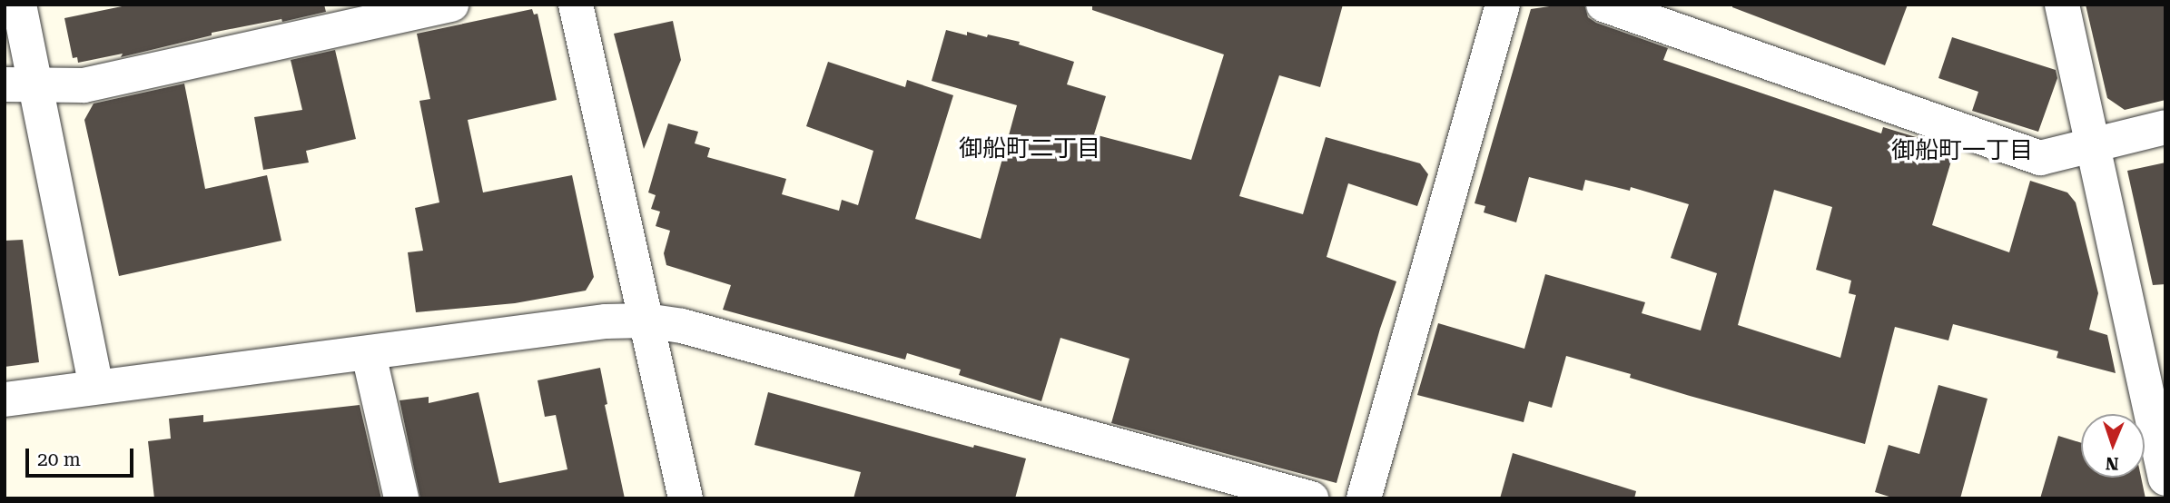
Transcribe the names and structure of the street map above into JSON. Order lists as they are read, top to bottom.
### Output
{
  "districts": ["御船町二丁目", "御船町一丁目"],
  "scale_bar": "20 m",
  "north": "bottom"
}
